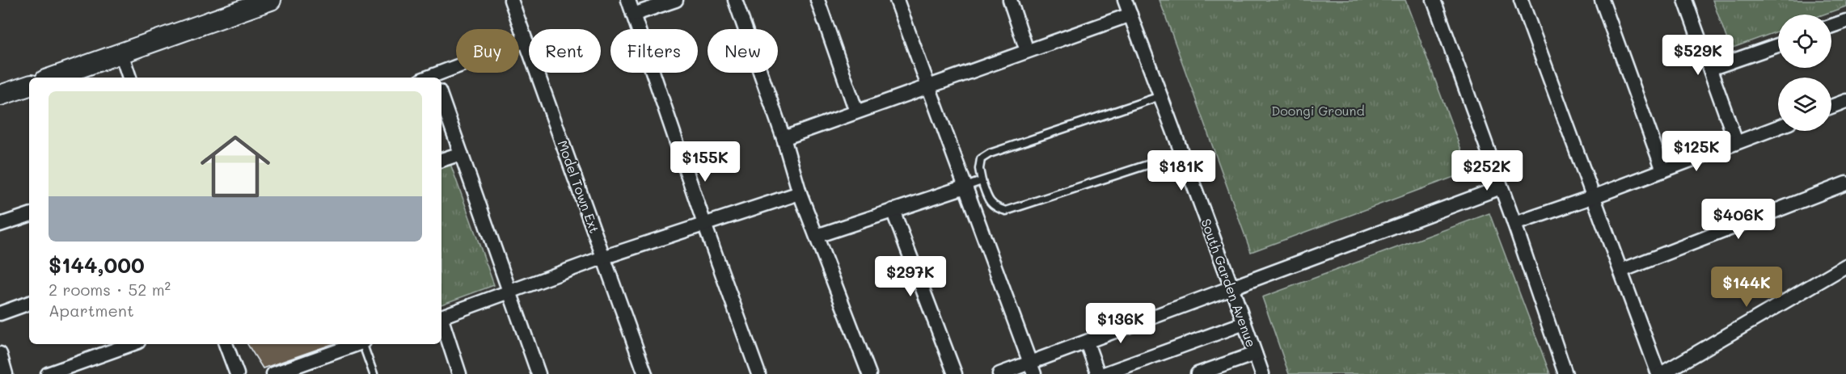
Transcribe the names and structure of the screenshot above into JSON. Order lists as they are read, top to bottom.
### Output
{
  "streets": {
    "street": ["Model Town Ext", "South Garden Avenue"]
  },
  "parks": ["Doongi Ground"],
  "page": {
    "chip": [
      "Buy",
      "Rent",
      "Filters",
      "New"
    ],
    "price": [
      "$529K",
      "$125K",
      "$155K",
      "$181K",
      "$252K",
      "$406K",
      "$297K",
      "$144K",
      "$136K"
    ],
    "list": [
      {
        "name": "$144,000",
        "note": "2 rooms · 52 m² · Apartment"
      }
    ]
  }
}
